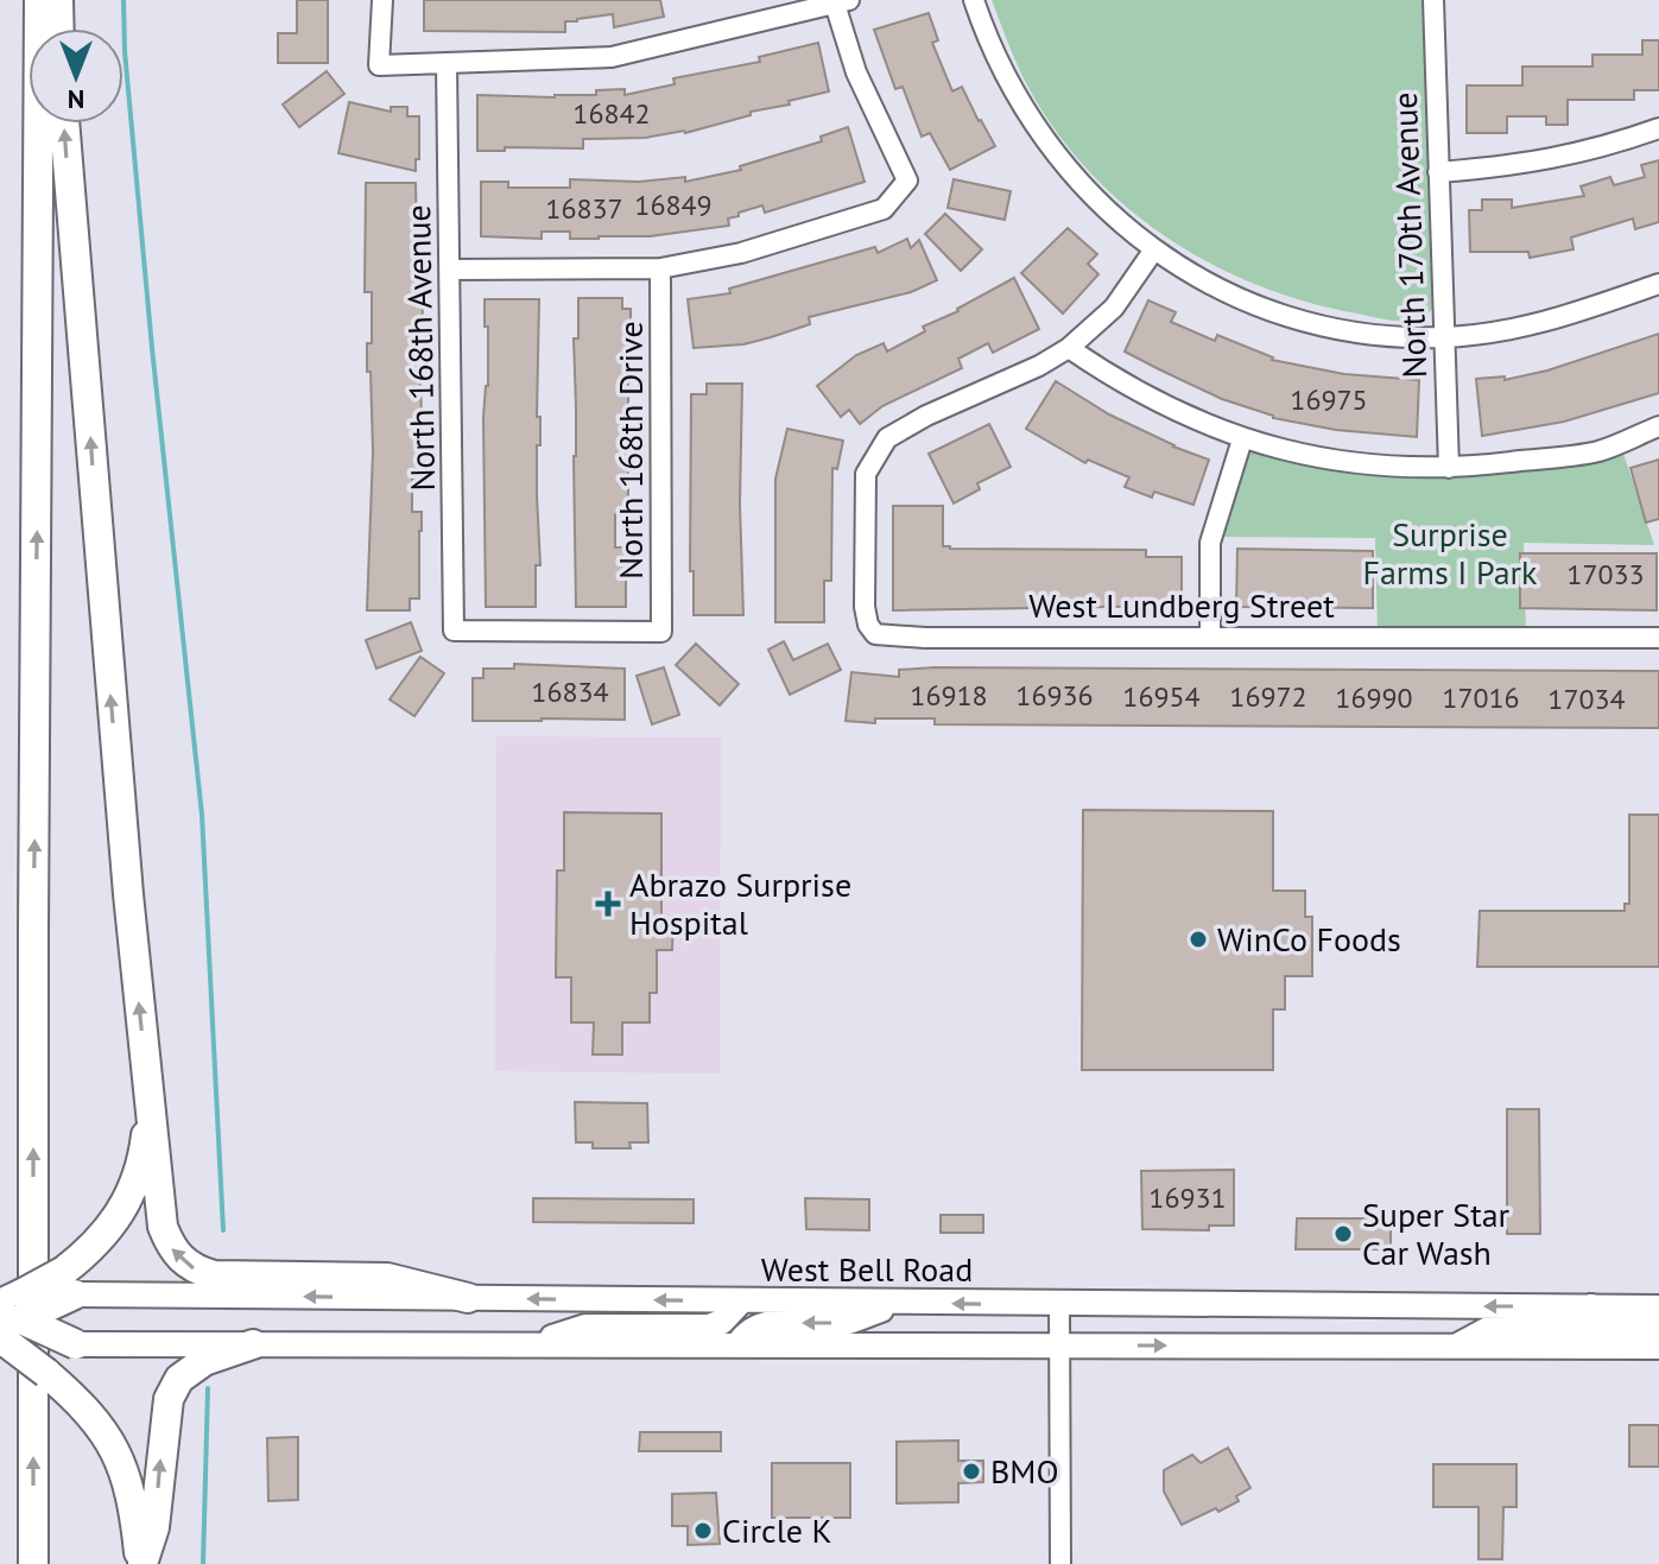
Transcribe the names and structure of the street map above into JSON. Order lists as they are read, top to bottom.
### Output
{
  "streets": {
    "main road": ["West Bell Road"],
    "street": [
      "North 170th Avenue",
      "North 168th Avenue",
      "North 168th Drive",
      "West Lundberg Street"
    ]
  },
  "crossings": [
    ["North 168th Avenue", "North 168th Drive"]
  ],
  "parks": ["Surprise Farms I Park"],
  "places": {
    "health": ["Abrazo Surprise Hospital"],
    "other": [
      "WinCo Foods",
      "Super Star Car Wash",
      "BMO",
      "Circle K"
    ]
  },
  "house_numbers": [
    "16842",
    "16849",
    "16837",
    "16975",
    "17033",
    "16834",
    "16918",
    "16936",
    "16954",
    "16972",
    "16990",
    "17016",
    "17034",
    "16931"
  ],
  "north": "bottom"
}
